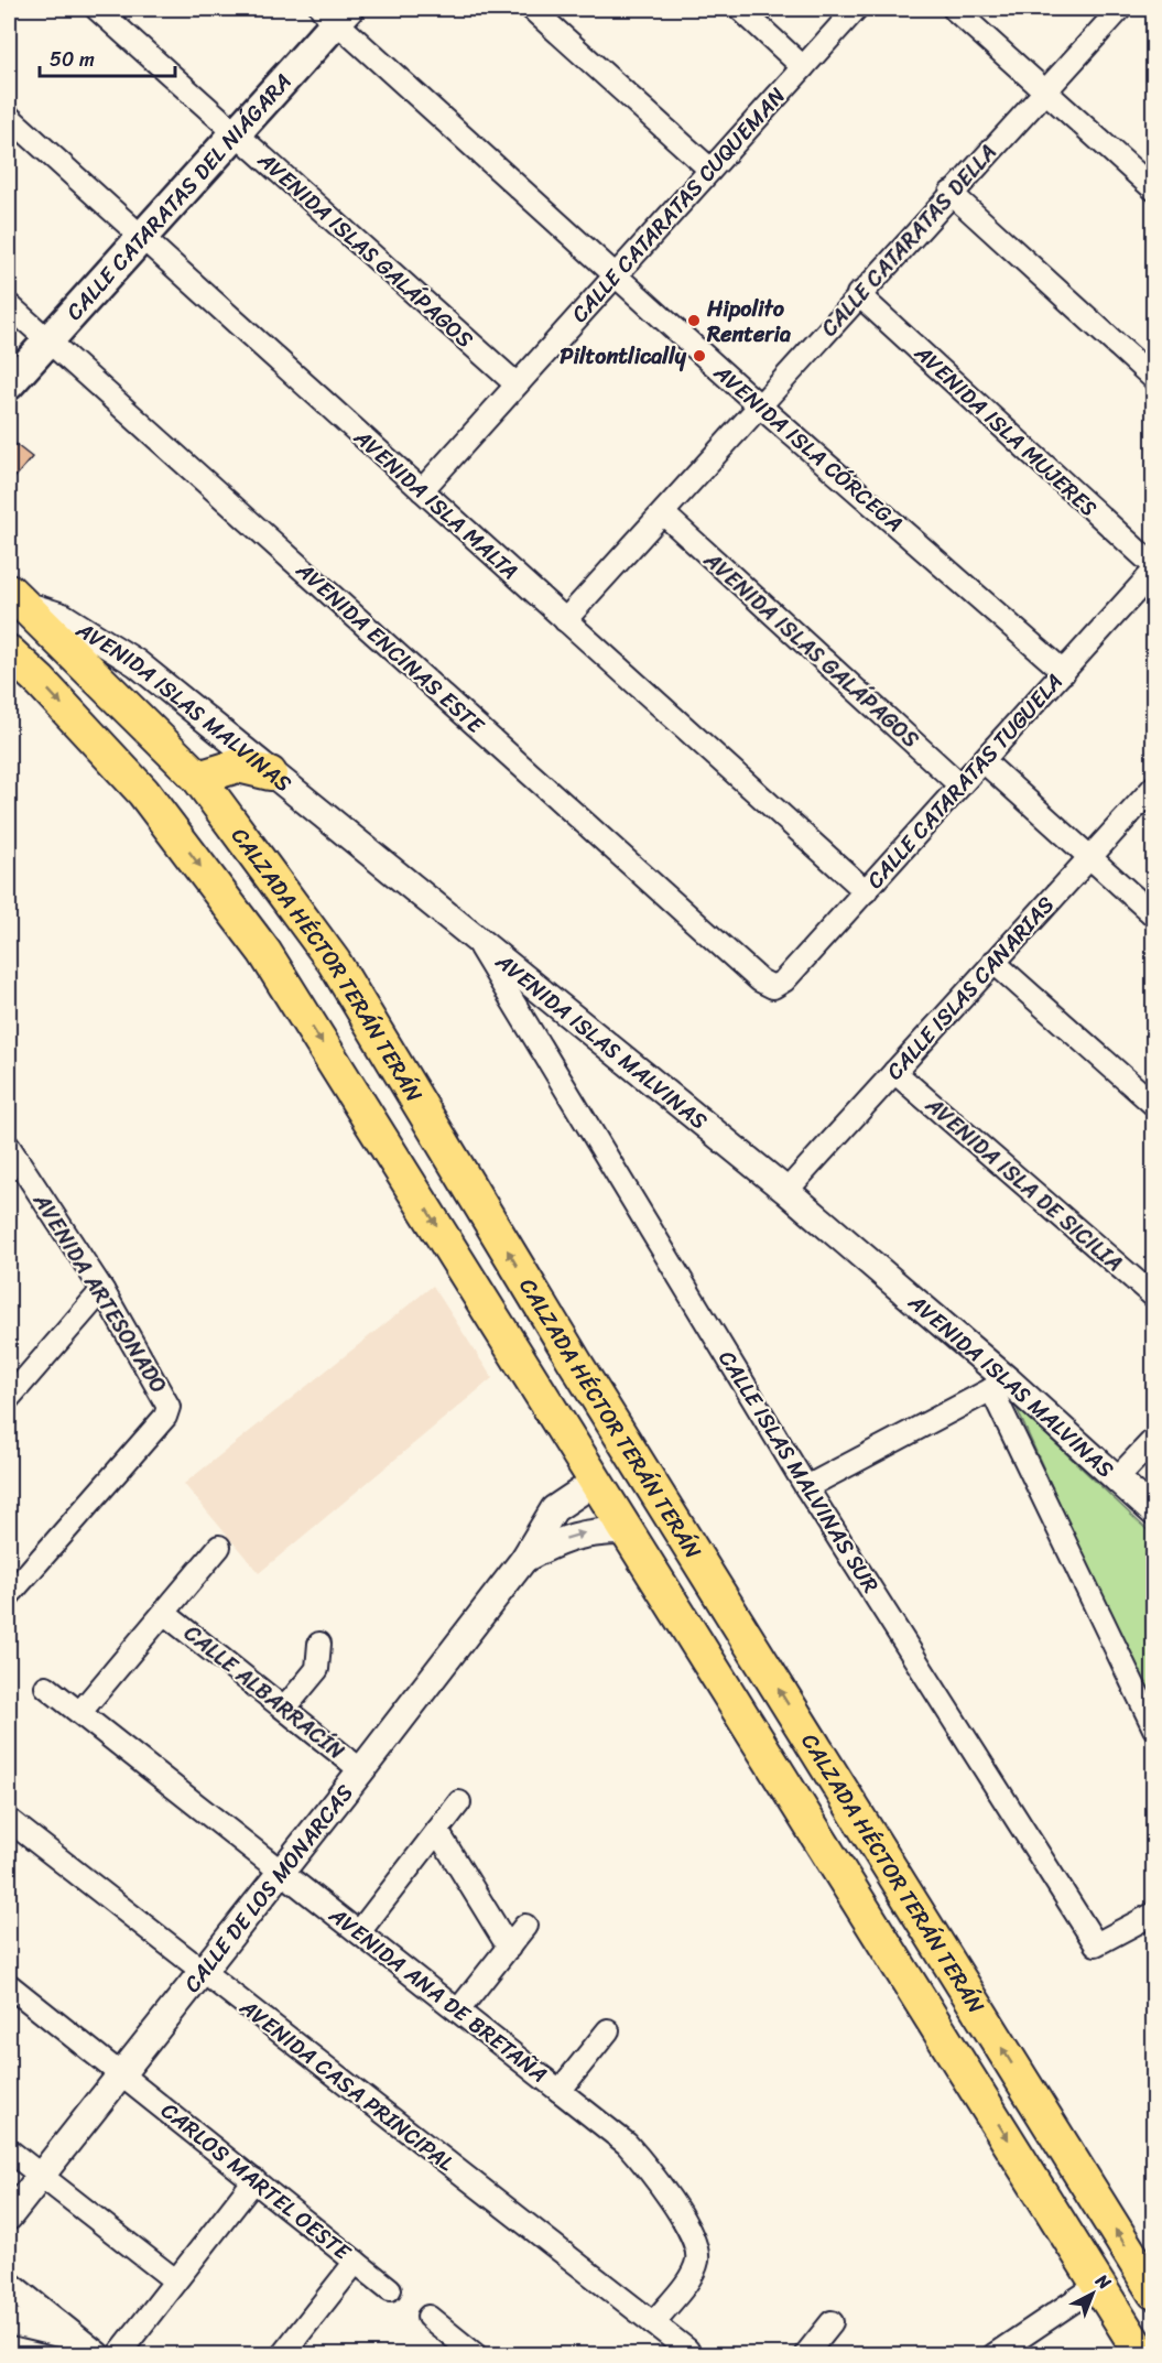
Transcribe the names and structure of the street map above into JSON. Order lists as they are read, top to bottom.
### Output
{
  "streets": {
    "main road": ["CALLE CATARATAS DEL NIÁGARA", "CALZADA HÉCTOR TERÁN TERÁN"],
    "street": [
      "CALLE CATARATAS CUQUEMAN",
      "CALLE CATARATAS DELLA",
      "AVENIDA ISLAS GALÁPAGOS",
      "AVENIDA ISLA MUJERES",
      "AVENIDA ISLA CÓRCEGA",
      "AVENIDA ISLA MALTA",
      "AVENIDA ENCINAS ESTE",
      "AVENIDA ISLAS MALVINAS",
      "CALLE CATARATAS TUGUELA",
      "CALLE ISLAS CANARIAS",
      "AVENIDA ISLA DE SICILIA",
      "AVENIDA ARTESONADO",
      "CALLE ISLAS MALVINAS SUR",
      "CALLE ALBARRACÍN",
      "CALLE DE LOS MONARCAS",
      "AVENIDA ANA DE BRETAÑA",
      "AVENIDA CASA PRINCIPAL",
      "CARLOS MARTEL OESTE"
    ]
  },
  "crossings": [
    ["CALLE CATARATAS DEL NIÁGARA", "AVENIDA ISLAS GALÁPAGOS"],
    ["CALLE CATARATAS DEL NIÁGARA", "AVENIDA ISLA CÓRCEGA"],
    ["CALLE CATARATAS DEL NIÁGARA", "AVENIDA ISLA MALTA"],
    ["CALLE CATARATAS DEL NIÁGARA", "AVENIDA ENCINAS ESTE"],
    ["CALLE CATARATAS CUQUEMAN", "AVENIDA ISLAS GALÁPAGOS"],
    ["CALLE CATARATAS CUQUEMAN", "AVENIDA ISLA CÓRCEGA"],
    ["CALLE CATARATAS CUQUEMAN", "AVENIDA ISLA MALTA"],
    ["CALLE CATARATAS DELLA", "AVENIDA ISLAS GALÁPAGOS"],
    ["CALLE CATARATAS DELLA", "AVENIDA ISLA MUJERES"],
    ["CALLE CATARATAS DELLA", "AVENIDA ISLA CÓRCEGA"],
    ["CALLE CATARATAS DELLA", "AVENIDA ISLA MALTA"],
    ["AVENIDA ISLAS GALÁPAGOS", "CALLE CATARATAS TUGUELA"],
    ["AVENIDA ISLA MUJERES", "CALLE CATARATAS TUGUELA"],
    ["AVENIDA ISLA CÓRCEGA", "CALLE CATARATAS TUGUELA"],
    ["AVENIDA ISLA MALTA", "CALLE CATARATAS TUGUELA"],
    ["AVENIDA ENCINAS ESTE", "CALLE CATARATAS TUGUELA"],
    ["AVENIDA ISLAS MALVINAS", "CALZADA HÉCTOR TERÁN TERÁN"],
    ["AVENIDA ISLAS MALVINAS", "CALLE ISLAS CANARIAS"],
    ["AVENIDA ISLAS MALVINAS", "CALLE ISLAS MALVINAS SUR"],
    ["CALZADA HÉCTOR TERÁN TERÁN", "CALLE DE LOS MONARCAS"],
    ["CALLE ISLAS CANARIAS", "AVENIDA ISLA DE SICILIA"],
    ["CALLE ALBARRACÍN", "CALLE DE LOS MONARCAS"],
    ["CALLE DE LOS MONARCAS", "AVENIDA ANA DE BRETAÑA"],
    ["CALLE DE LOS MONARCAS", "AVENIDA CASA PRINCIPAL"],
    ["CALLE DE LOS MONARCAS", "CARLOS MARTEL OESTE"],
    ["AVENIDA ANA DE BRETAÑA", "AVENIDA CASA PRINCIPAL"]
  ],
  "places": ["Hipolito Renteria", "Piltontlically"],
  "scale_bar": "50 m",
  "north": "top right"
}
